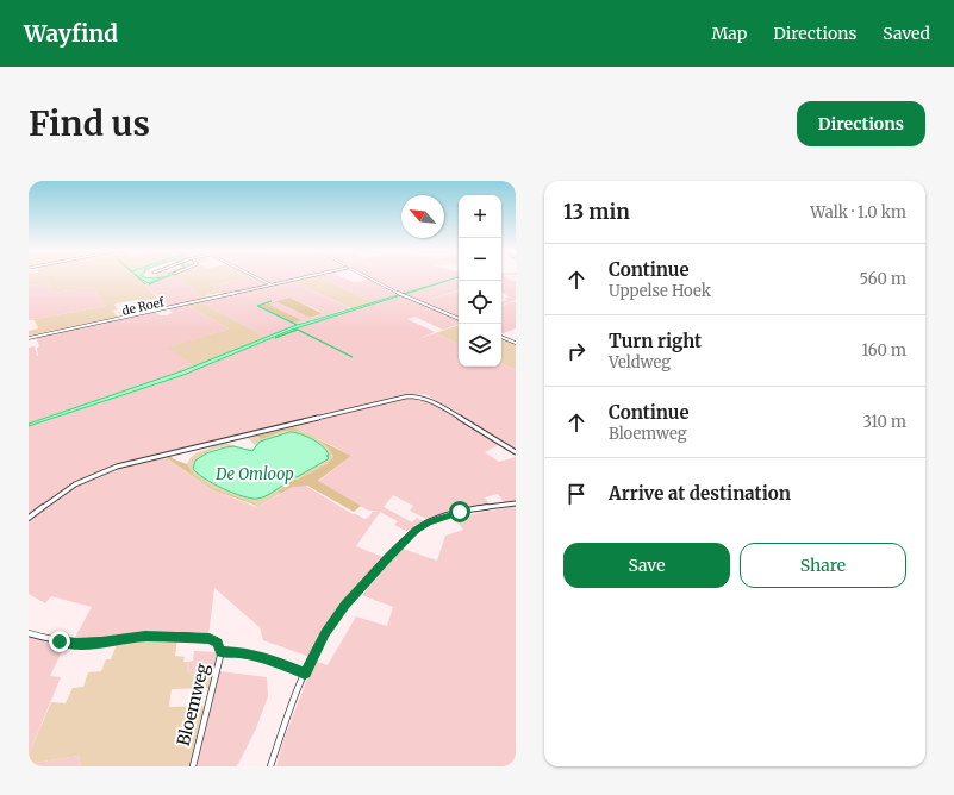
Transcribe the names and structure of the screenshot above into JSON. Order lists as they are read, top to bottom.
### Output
{
  "streets": {
    "street": ["de Roef", "Bloemweg"]
  },
  "water": ["De Omloop"],
  "north": "top left",
  "page": {
    "header": "Wayfind",
    "nav": ["Map", "Directions", "Saved"],
    "buttons": [
      "Directions",
      ["Save", "Share"]
    ],
    "title": "Find us",
    "heading": ["13 min", "Walk · 1.0 km"],
    "map_buttons": ["+", "−"],
    "list": [
      ["Continue", "Uppelse Hoek", "560 m"],
      ["Turn right", "Veldweg", "160 m"],
      ["Continue", "Bloemweg", "310 m"],
      "Arrive at destination"
    ]
  }
}
